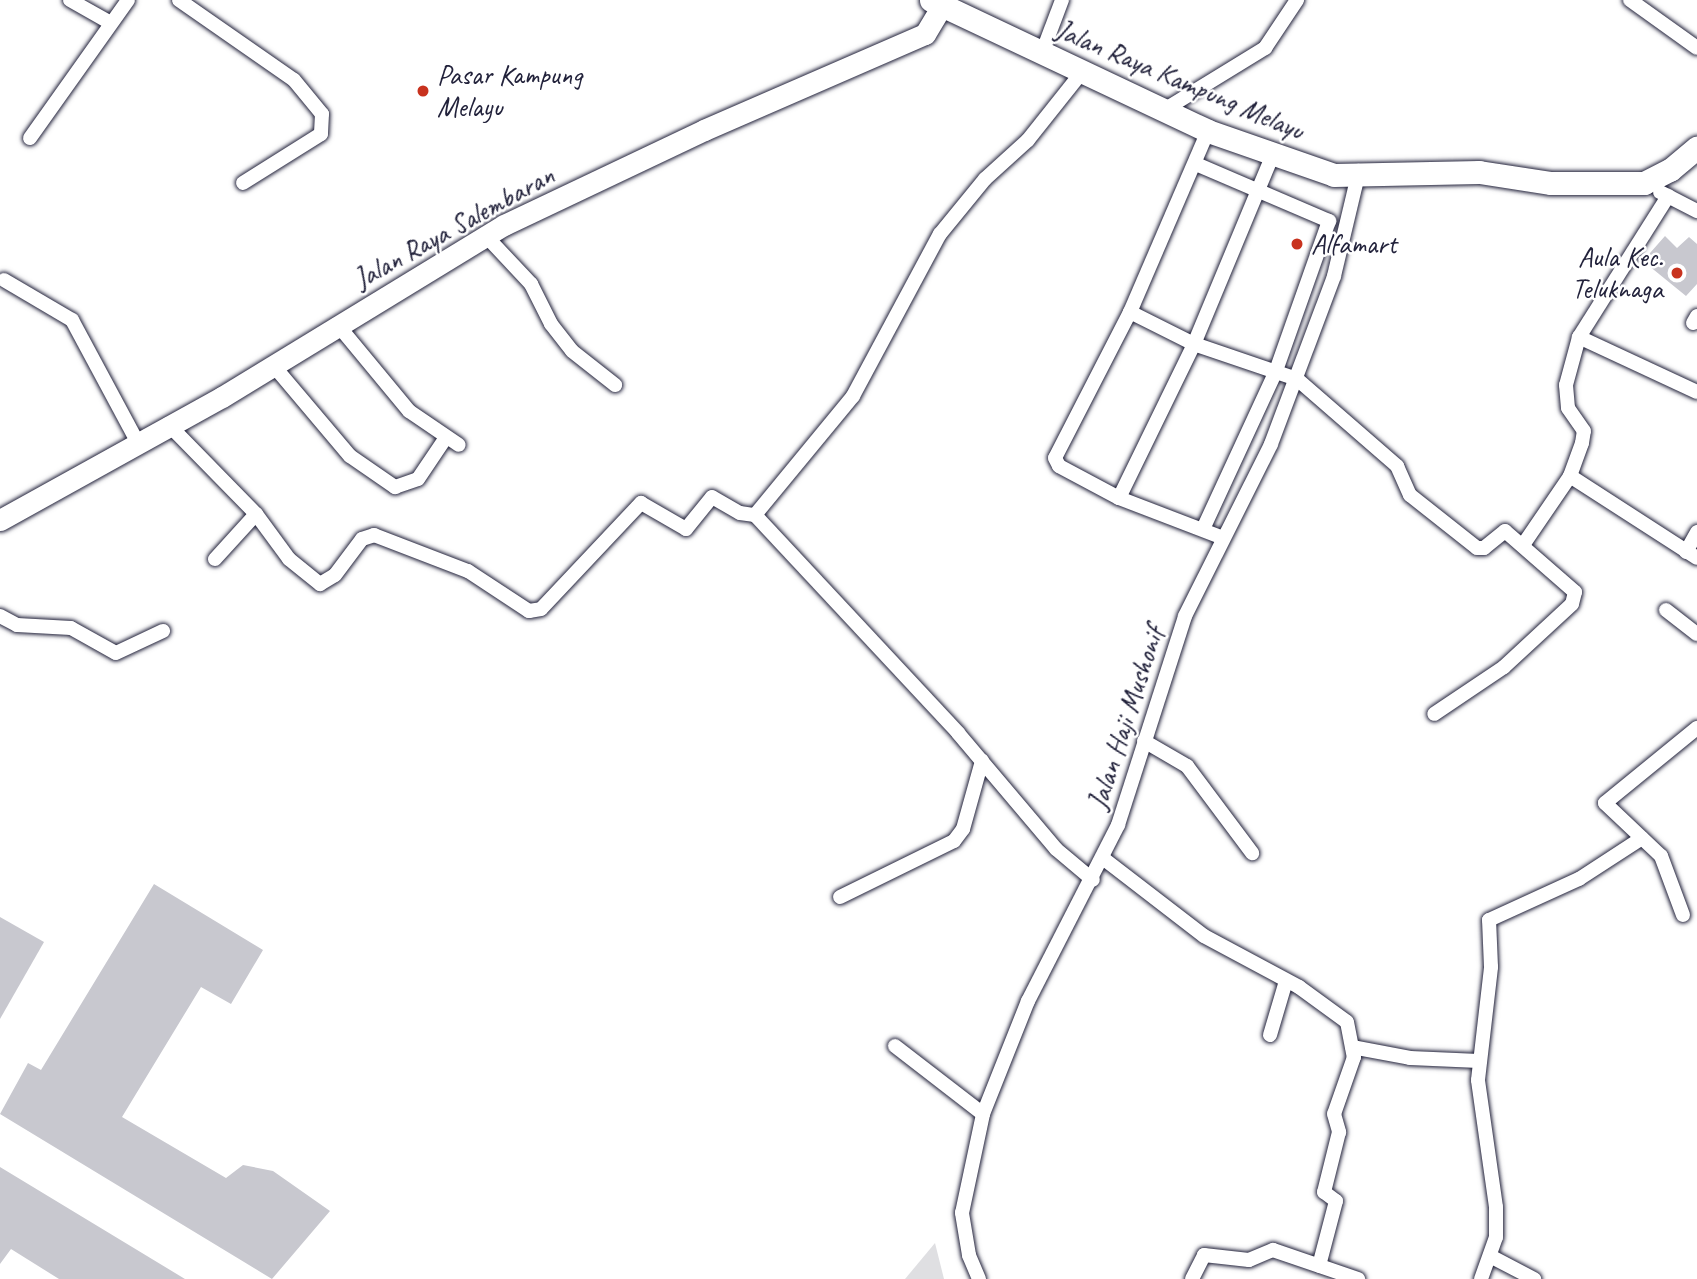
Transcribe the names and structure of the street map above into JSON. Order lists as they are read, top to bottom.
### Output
{
  "streets": {
    "main road": ["Jalan Raya Kampung Melayu", "Jalan Raya Salembaran"],
    "street": ["Jalan Haji Mushonif"]
  },
  "crossings": [
    ["Jalan Raya Kampung Melayu", "Jalan Raya Salembaran"],
    ["Jalan Raya Kampung Melayu", "Jalan Haji Mushonif"]
  ],
  "places": ["Pasar Kampung Melayu", "Alfamart", "Aula Kec. Teluknaga"]
}
